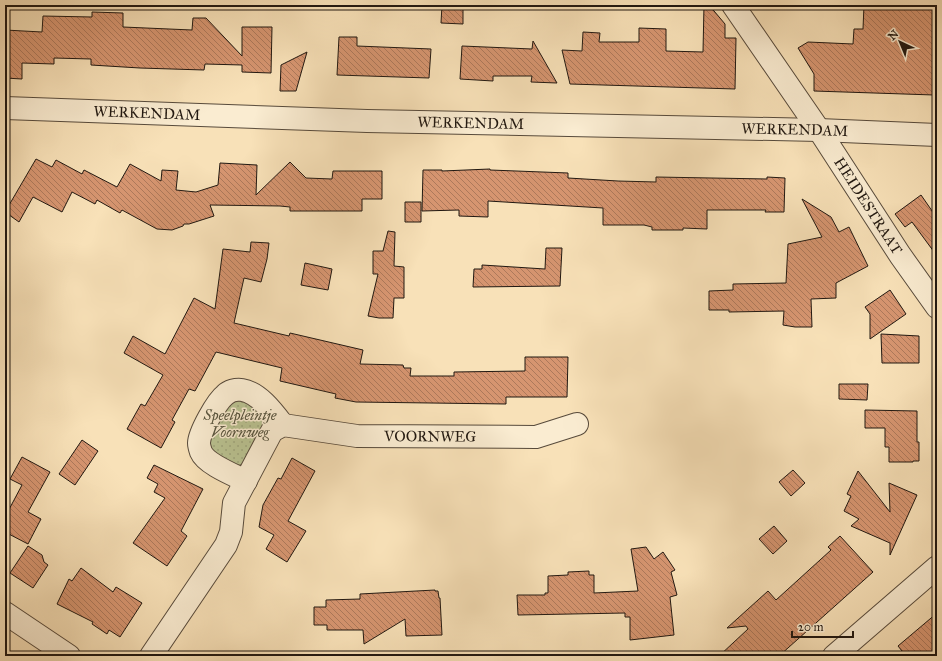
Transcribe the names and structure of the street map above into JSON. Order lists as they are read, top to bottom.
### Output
{
  "streets": {
    "street": ["WERKENDAM", "HEIDESTRAAT", "VOORNWEG"]
  },
  "crossings": [
    ["WERKENDAM", "HEIDESTRAAT"]
  ],
  "parks": ["Speelpleintje Voornweg"],
  "scale_bar": "20 m",
  "north": "top left"
}
